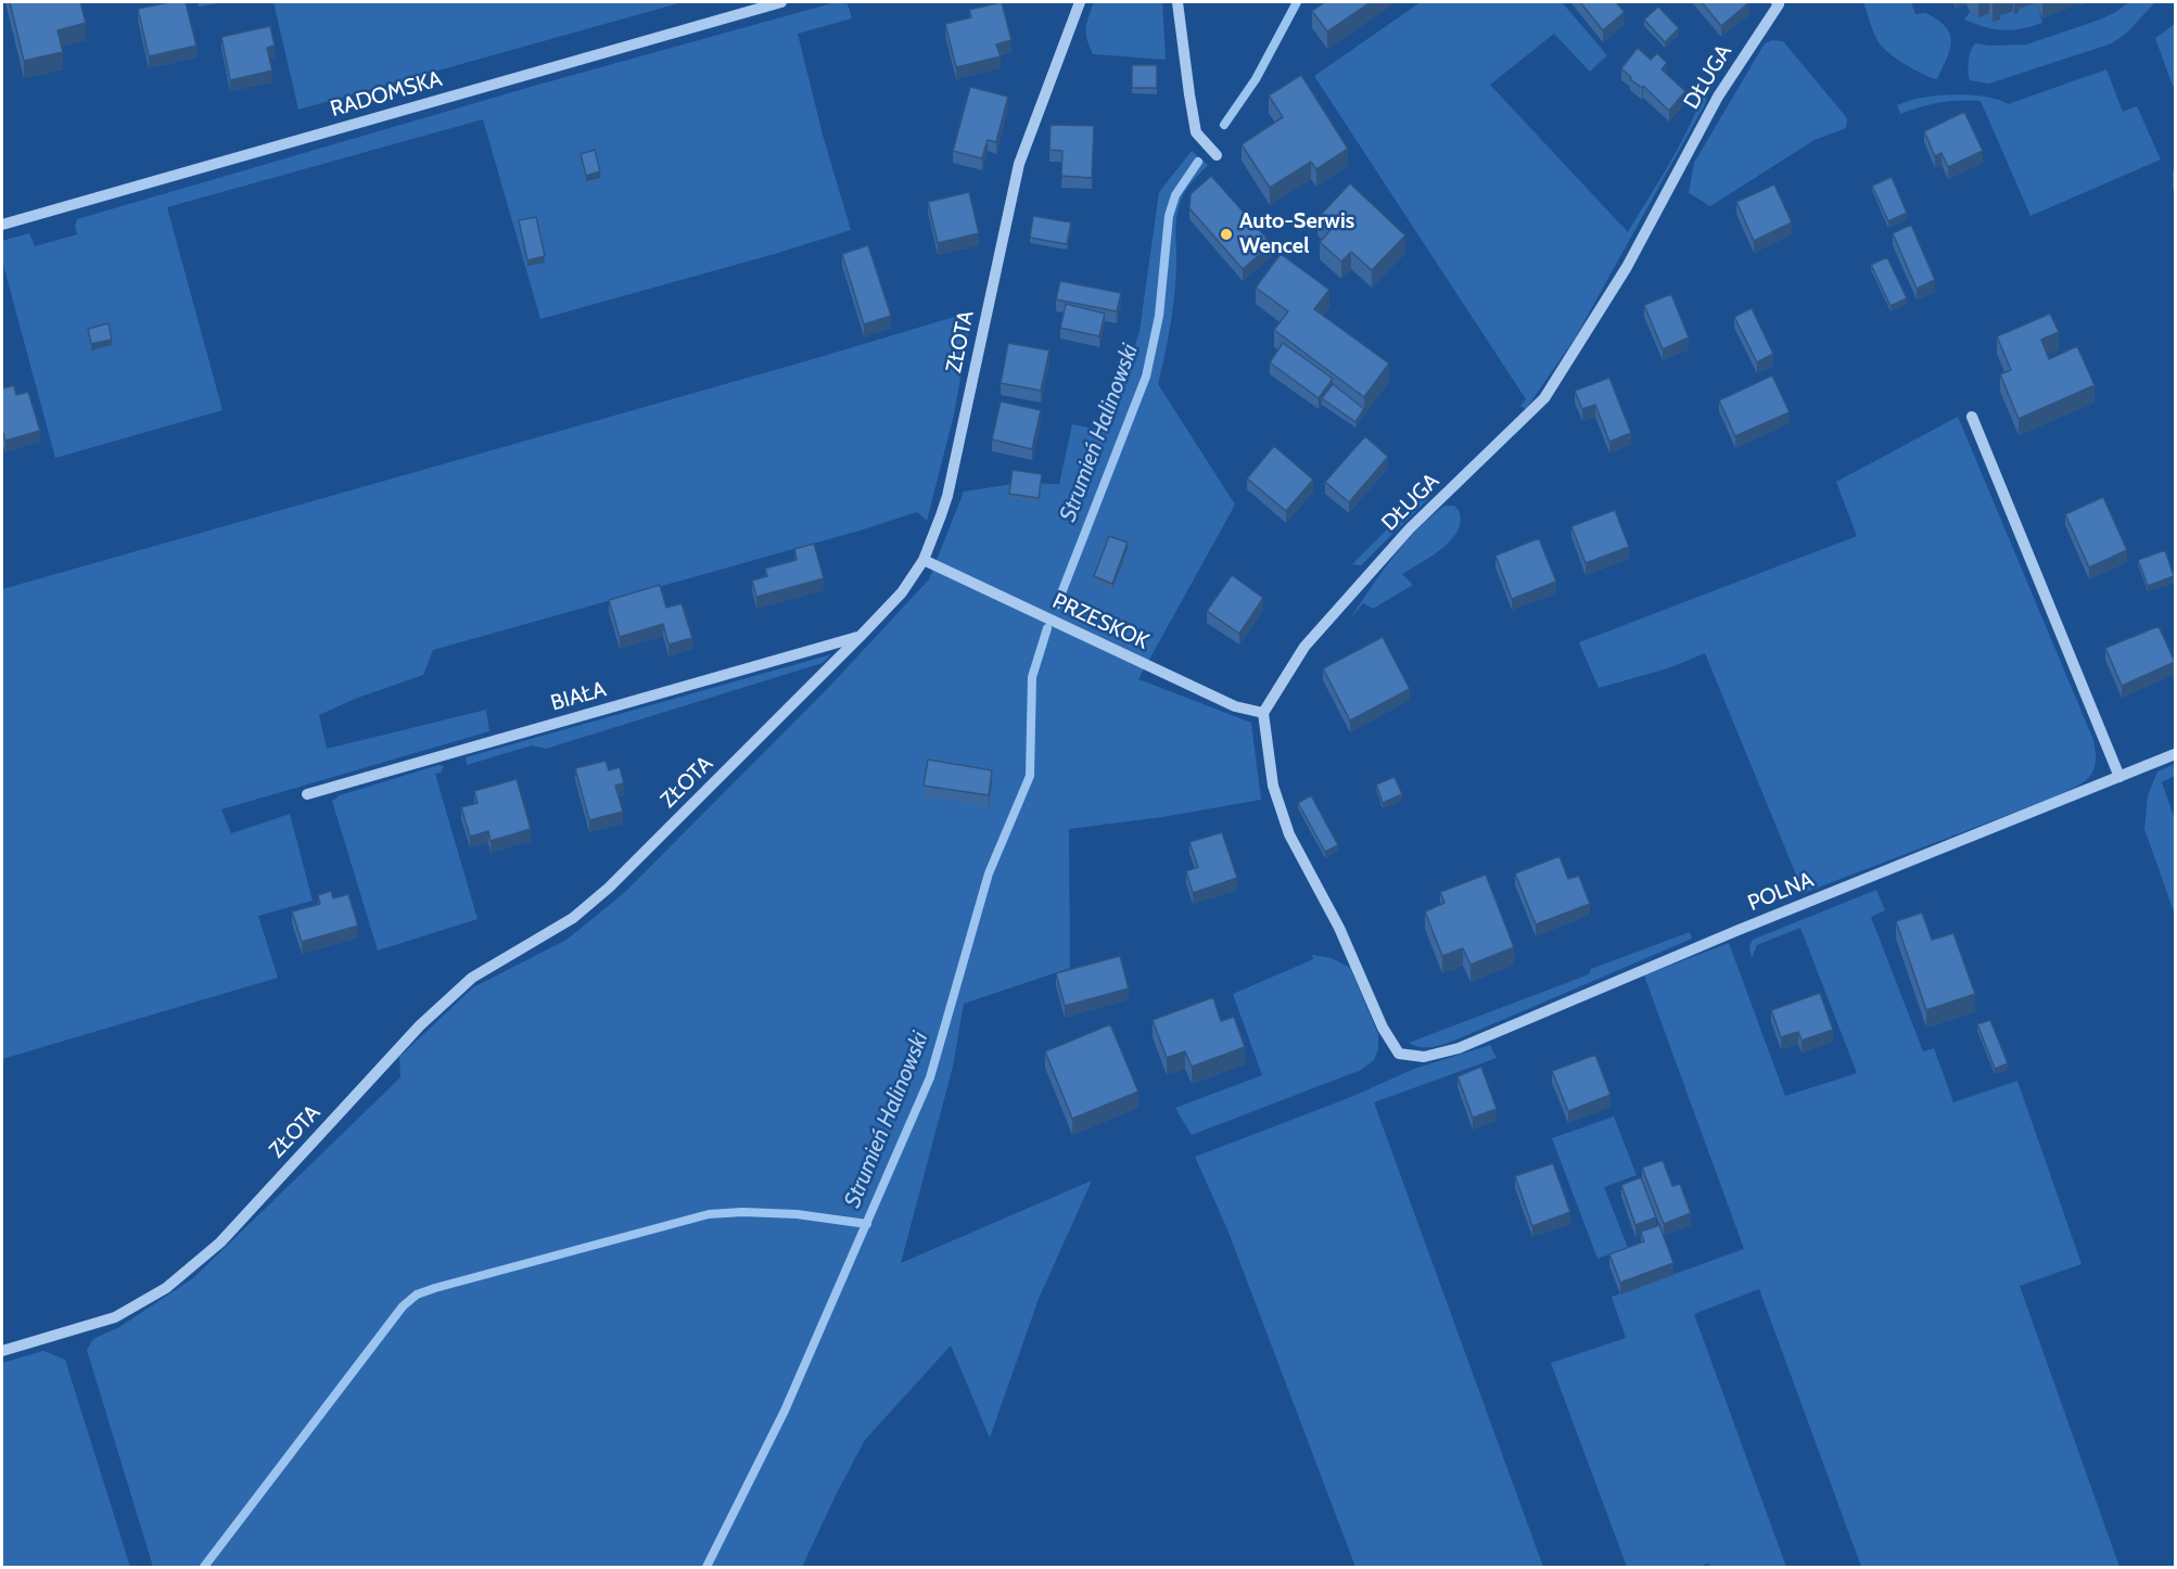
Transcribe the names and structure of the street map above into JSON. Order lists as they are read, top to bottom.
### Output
{
  "streets": {
    "street": [
      "DŁUGA",
      "RADOMSKA",
      "ZŁOTA",
      "PRZESKOK",
      "BIAŁA",
      "POLNA"
    ]
  },
  "crossings": [
    ["DŁUGA", "PRZESKOK"],
    ["DŁUGA", "POLNA"],
    ["ZŁOTA", "PRZESKOK"],
    ["ZŁOTA", "BIAŁA"],
    ["PRZESKOK", "POLNA"]
  ],
  "water": ["Strumień Halinowski"],
  "places": ["Auto-Serwis Wencel"]
}
